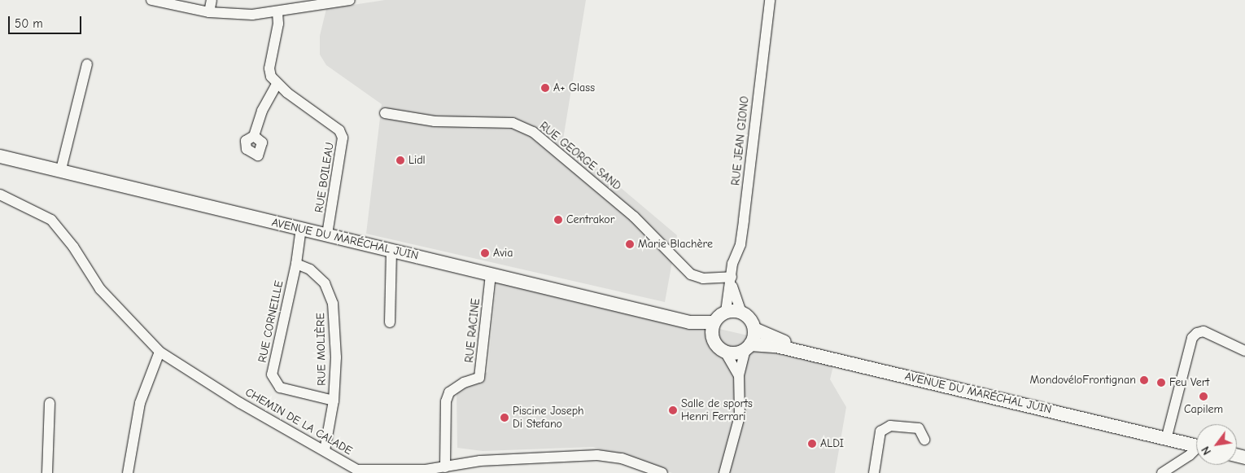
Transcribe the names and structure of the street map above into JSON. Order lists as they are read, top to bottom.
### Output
{
  "streets": {
    "main road": ["AVENUE DU MARÉCHAL JUIN"],
    "street": [
      "RUE JEAN GIONO",
      "RUE GEORGE SAND",
      "RUE BOILEAU",
      "RUE CORNEILLE",
      "RUE RACINE",
      "RUE MOLIÈRE",
      "CHEMIN DE LA CALADE"
    ]
  },
  "crossings": [
    ["RUE JEAN GIONO", "RUE GEORGE SAND"],
    ["RUE JEAN GIONO", "AVENUE DU MARÉCHAL JUIN"],
    ["RUE BOILEAU", "AVENUE DU MARÉCHAL JUIN"],
    ["AVENUE DU MARÉCHAL JUIN", "RUE CORNEILLE"],
    ["AVENUE DU MARÉCHAL JUIN", "RUE RACINE"],
    ["RUE CORNEILLE", "RUE MOLIÈRE"],
    ["RUE RACINE", "CHEMIN DE LA CALADE"],
    ["RUE MOLIÈRE", "CHEMIN DE LA CALADE"]
  ],
  "places": [
    "A+ Glass",
    "Lidl",
    "Centrakor",
    "Marie Blachère",
    "Avia",
    "MondovéloFrontignan",
    "Feu Vert",
    "Capilem",
    "Salle de sports Henri Ferrari",
    "Piscine Joseph Di Stefano",
    "ALDI"
  ],
  "scale_bar": "50 m",
  "north": "bottom left"
}
